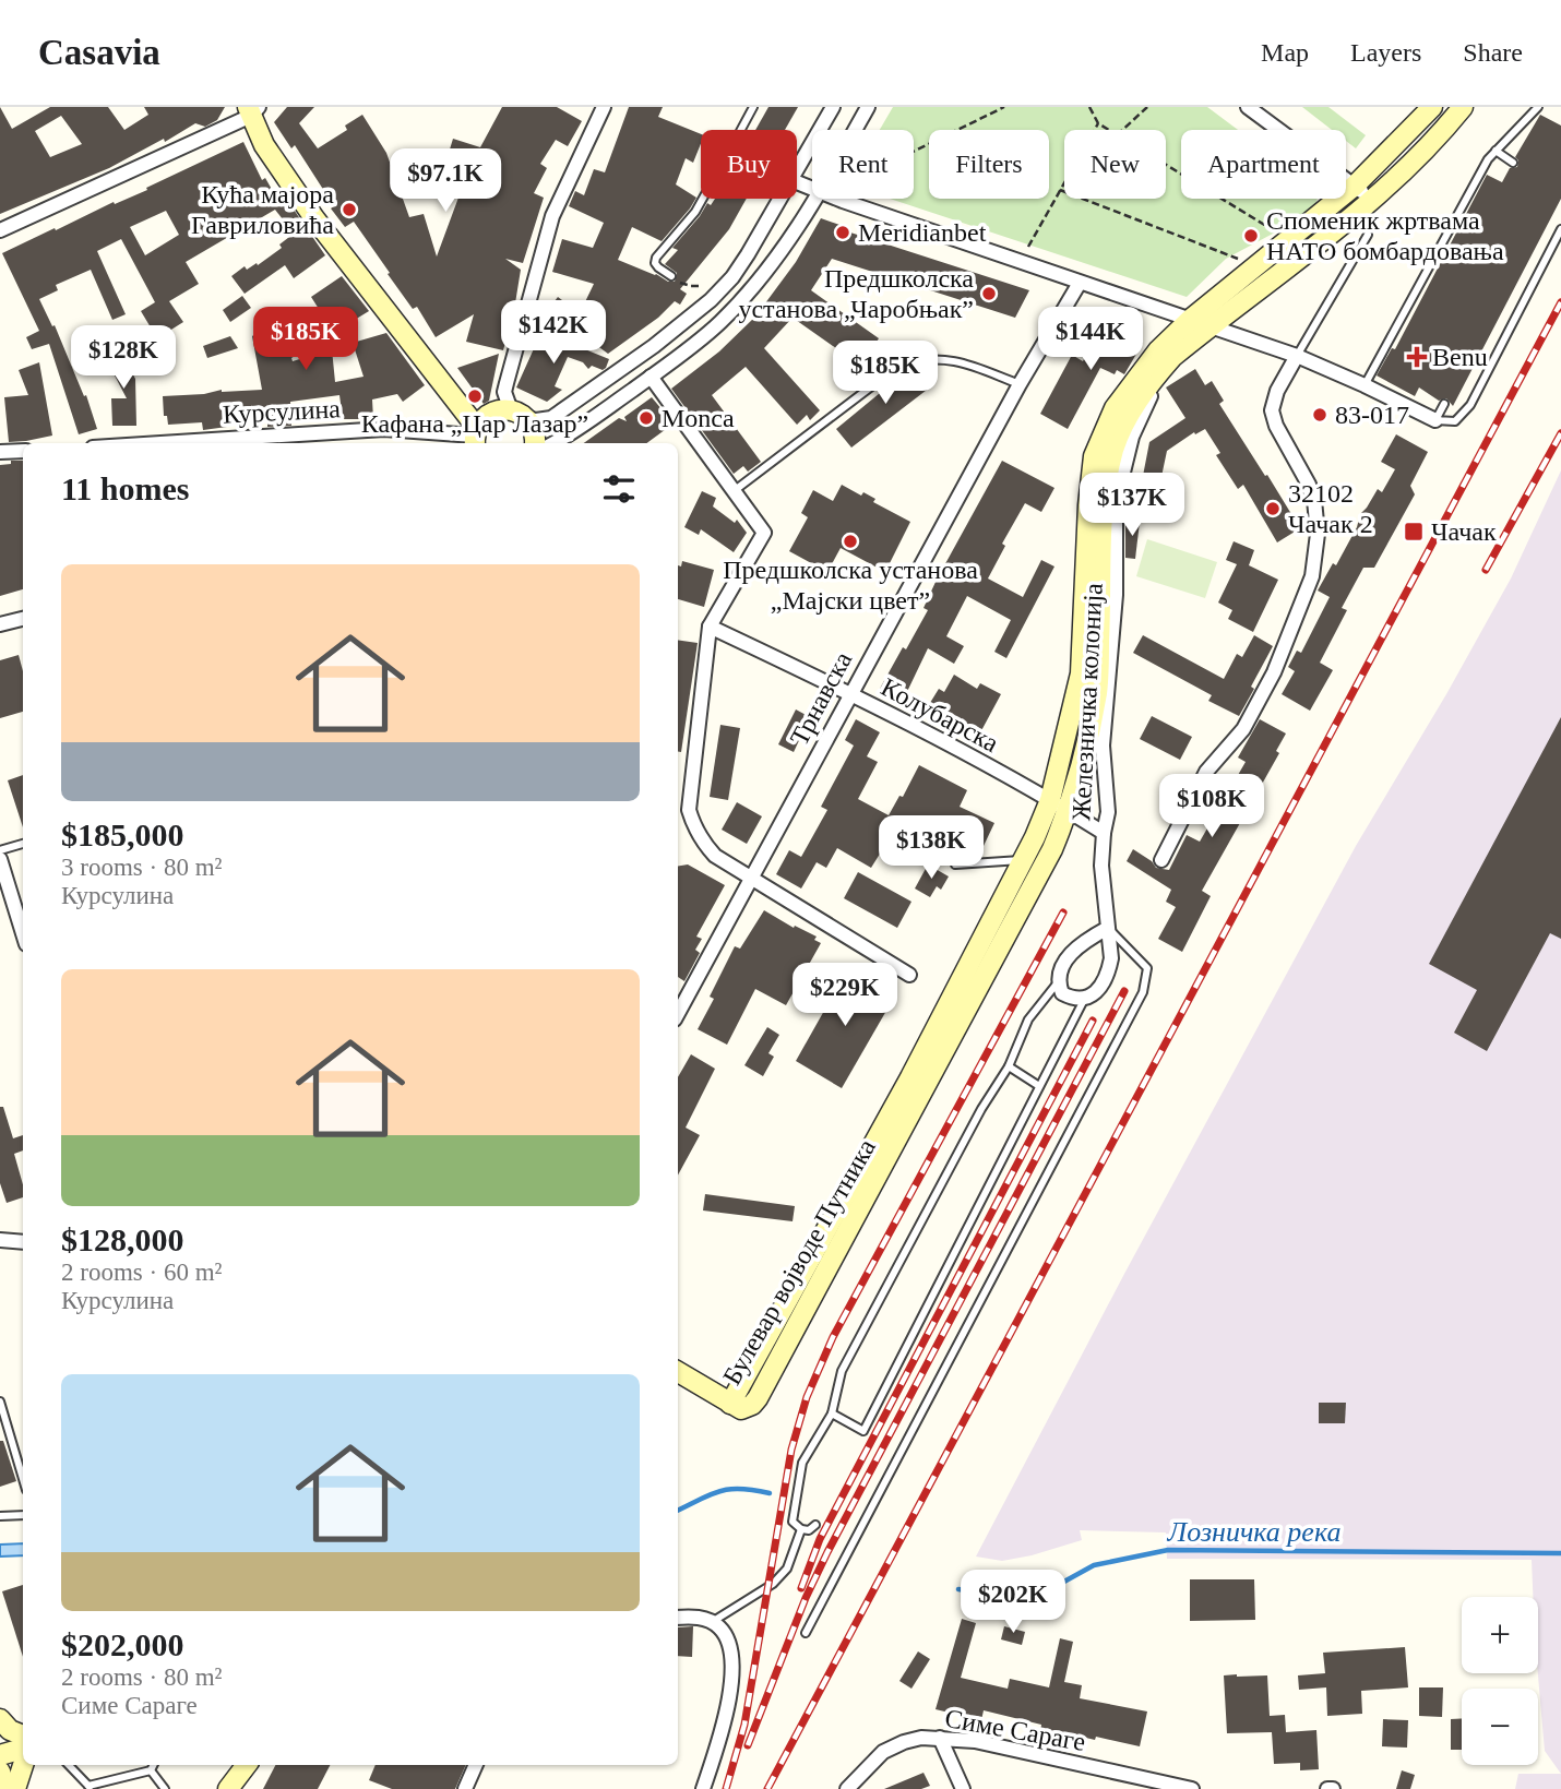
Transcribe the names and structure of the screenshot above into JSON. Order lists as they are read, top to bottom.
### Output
{
  "streets": {
    "main road": ["Булевар војводе Путника"],
    "street": [
      "Курсулина",
      "Трнавска",
      "Железничка колонија",
      "Колубарска",
      "Симе Сараге"
    ]
  },
  "crossings": [
    ["Трнавска", "Колубарска"],
    ["Железничка колонија", "Колубарска"],
    ["Железничка колонија", "Булевар војводе Путника"],
    ["Колубарска", "Булевар војводе Путника"]
  ],
  "water": ["Лозничка река"],
  "places": {
    "other": [
      "Кућа мајора Гавриловића",
      "Meridianbet",
      "Споменик жртвама НАТО бомбардовања",
      "Предшколска установа „Чаробњак”",
      "Кафана „Цар Лазар”",
      "83-017",
      "Monca",
      "32102 Чачак 2",
      "Предшколска установа „Мајски цвет”"
    ],
    "health": ["Benu"],
    "transit": ["Чачак"]
  },
  "page": {
    "header": "Casavia",
    "nav": ["Map", "Layers", "Share"],
    "chip": [
      "Buy",
      "Rent",
      "Filters",
      "New",
      "Apartment"
    ],
    "price": [
      "$97.1K",
      "$142K",
      "$185K",
      "$144K",
      "$128K",
      "$185K",
      "$137K",
      "$108K",
      "$138K",
      "$229K",
      "$202K"
    ],
    "heading": "11 homes",
    "list": [
      {
        "name": "$185,000",
        "note": "3 rooms · 80 m² · Курсулина"
      },
      {
        "name": "$128,000",
        "note": "2 rooms · 60 m² · Курсулина"
      },
      {
        "name": "$202,000",
        "note": "2 rooms · 80 m² · Симе Сараге"
      }
    ],
    "map_buttons": ["+", "−"]
  }
}
